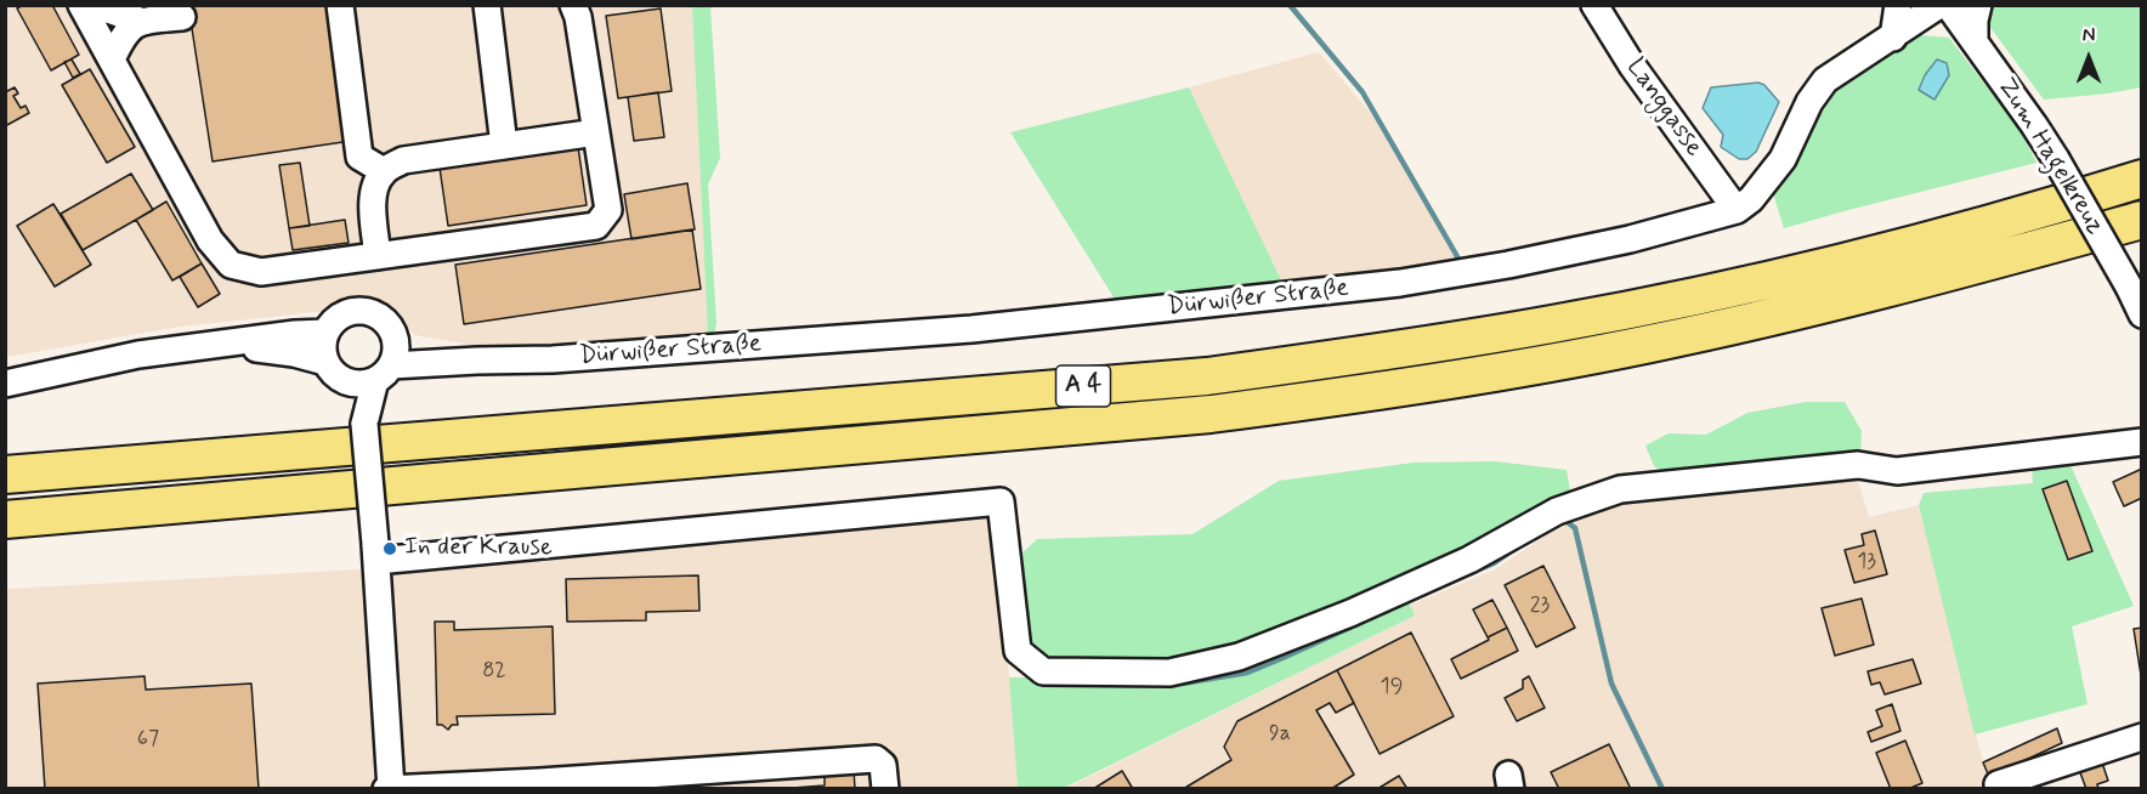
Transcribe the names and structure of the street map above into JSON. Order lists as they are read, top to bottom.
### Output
{
  "streets": {
    "highway": ["A 4"],
    "street": ["Langgasse", "Zum Hagelkreuz", "Dürwißer Straße"]
  },
  "crossings": [
    ["Langgasse", "Dürwißer Straße"]
  ],
  "places": ["In der Krause"],
  "house_numbers": [
    "13",
    "23",
    "82",
    "19",
    "9a",
    "67"
  ],
  "north": "top"
}
